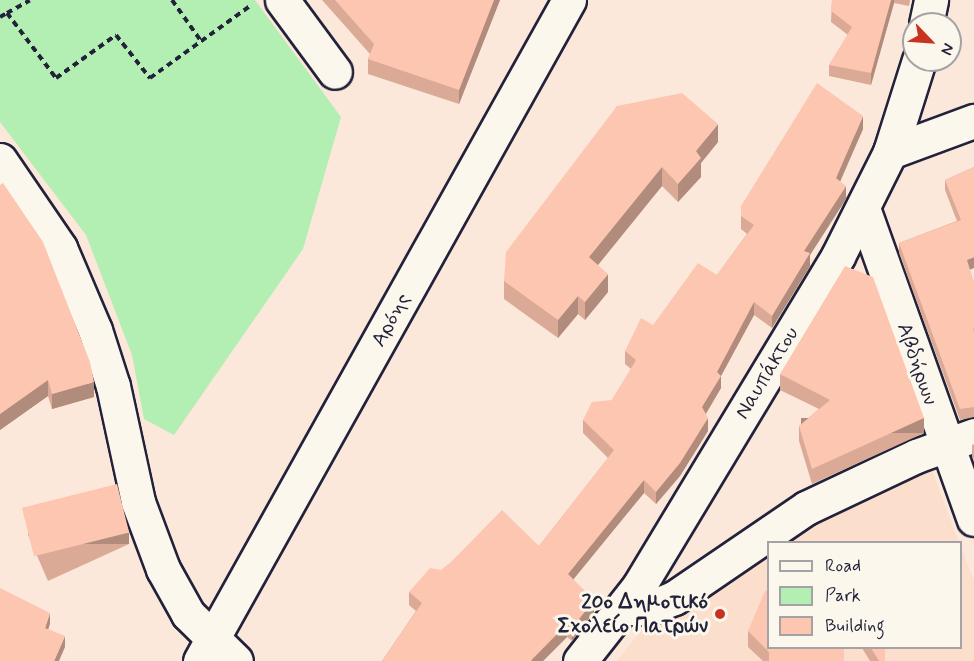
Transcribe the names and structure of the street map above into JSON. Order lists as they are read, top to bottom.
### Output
{
  "streets": {
    "street": ["Αρόης", "Αβδήρων", "Ναυπάκτου"]
  },
  "crossings": [
    ["Αβδήρων", "Ναυπάκτου"]
  ],
  "places": ["20ο Δημοτικό Σχολείο Πατρών"],
  "legend": ["Road", "Park", "Building"],
  "north": "bottom right"
}
